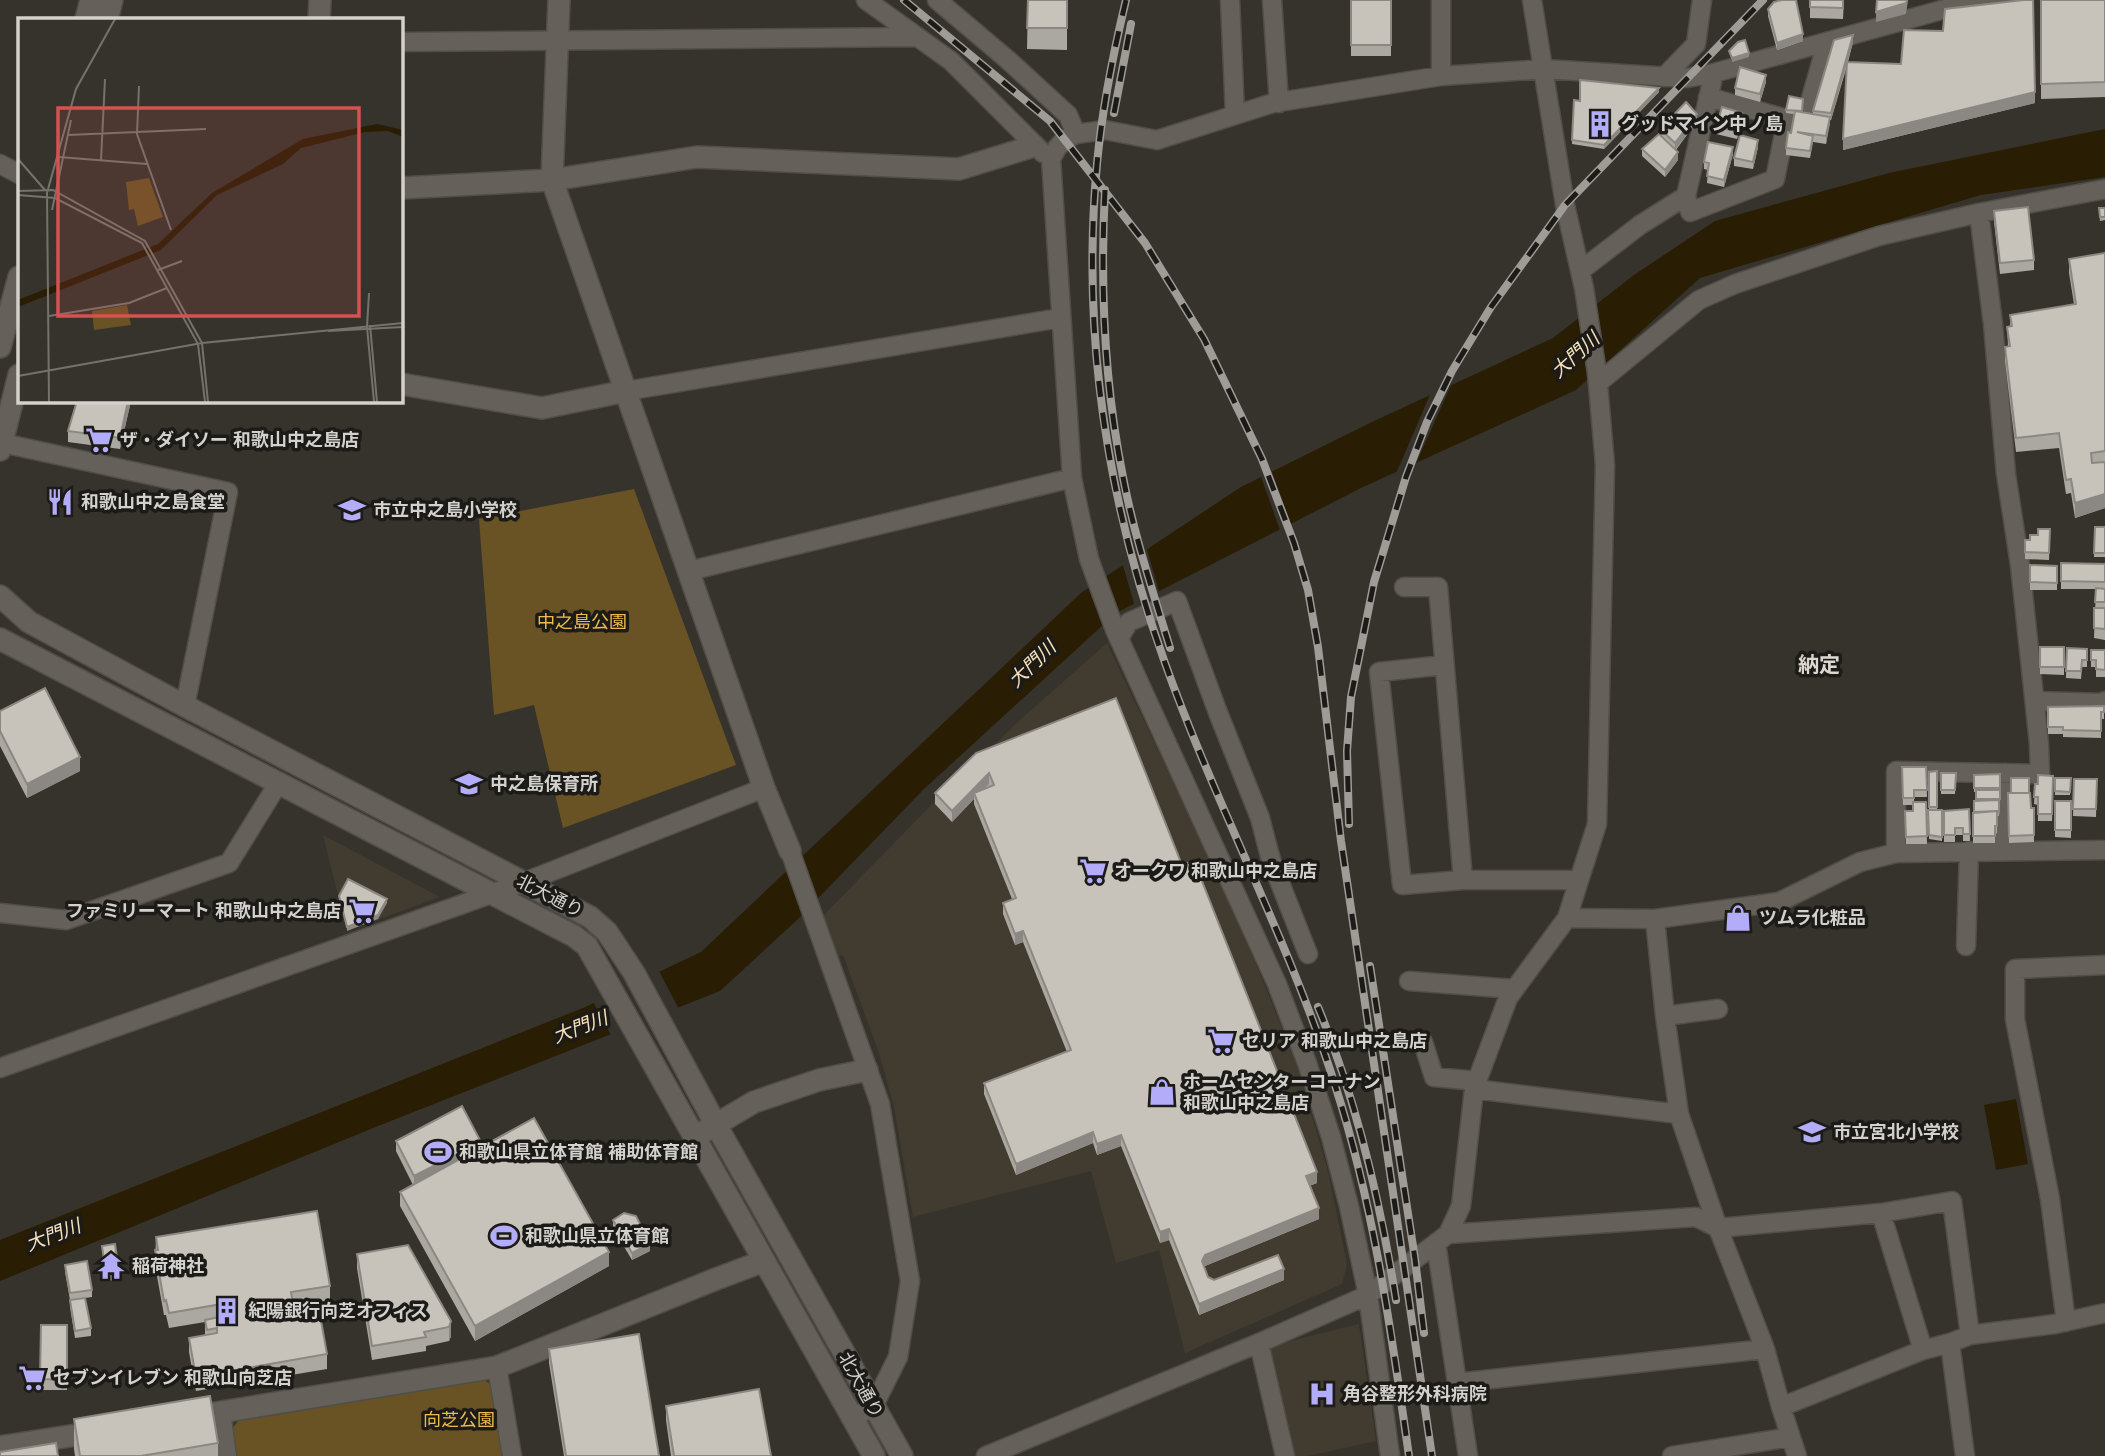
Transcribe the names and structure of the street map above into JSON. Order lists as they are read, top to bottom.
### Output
{
  "streets": {
    "street": ["北大通り"]
  },
  "districts": ["納定"],
  "water": ["大門川"],
  "parks": ["中之島公園", "向芝公園"],
  "places": {
    "building": ["グッドマイン中ノ島", "紀陽銀行向芝オフィス"],
    "supermarket": [
      "ザ・ダイソー 和歌山中之島店",
      "オークワ 和歌山中之島店",
      "ファミリーマート 和歌山中之島店",
      "セリア 和歌山中之島店",
      "セブンイレブン 和歌山向芝店"
    ],
    "restaurant": ["和歌山中之島食堂"],
    "school or university": ["市立中之島小学校", "中之島保育所", "市立宮北小学校"],
    "shop": ["ツムラ化粧品", "ホームセンターコーナン 和歌山中之島店"],
    "sports": ["和歌山県立体育館 補助体育館", "和歌山県立体育館"],
    "temple": ["稲荷神社"],
    "hospital": ["角谷整形外科病院"]
  }
}
